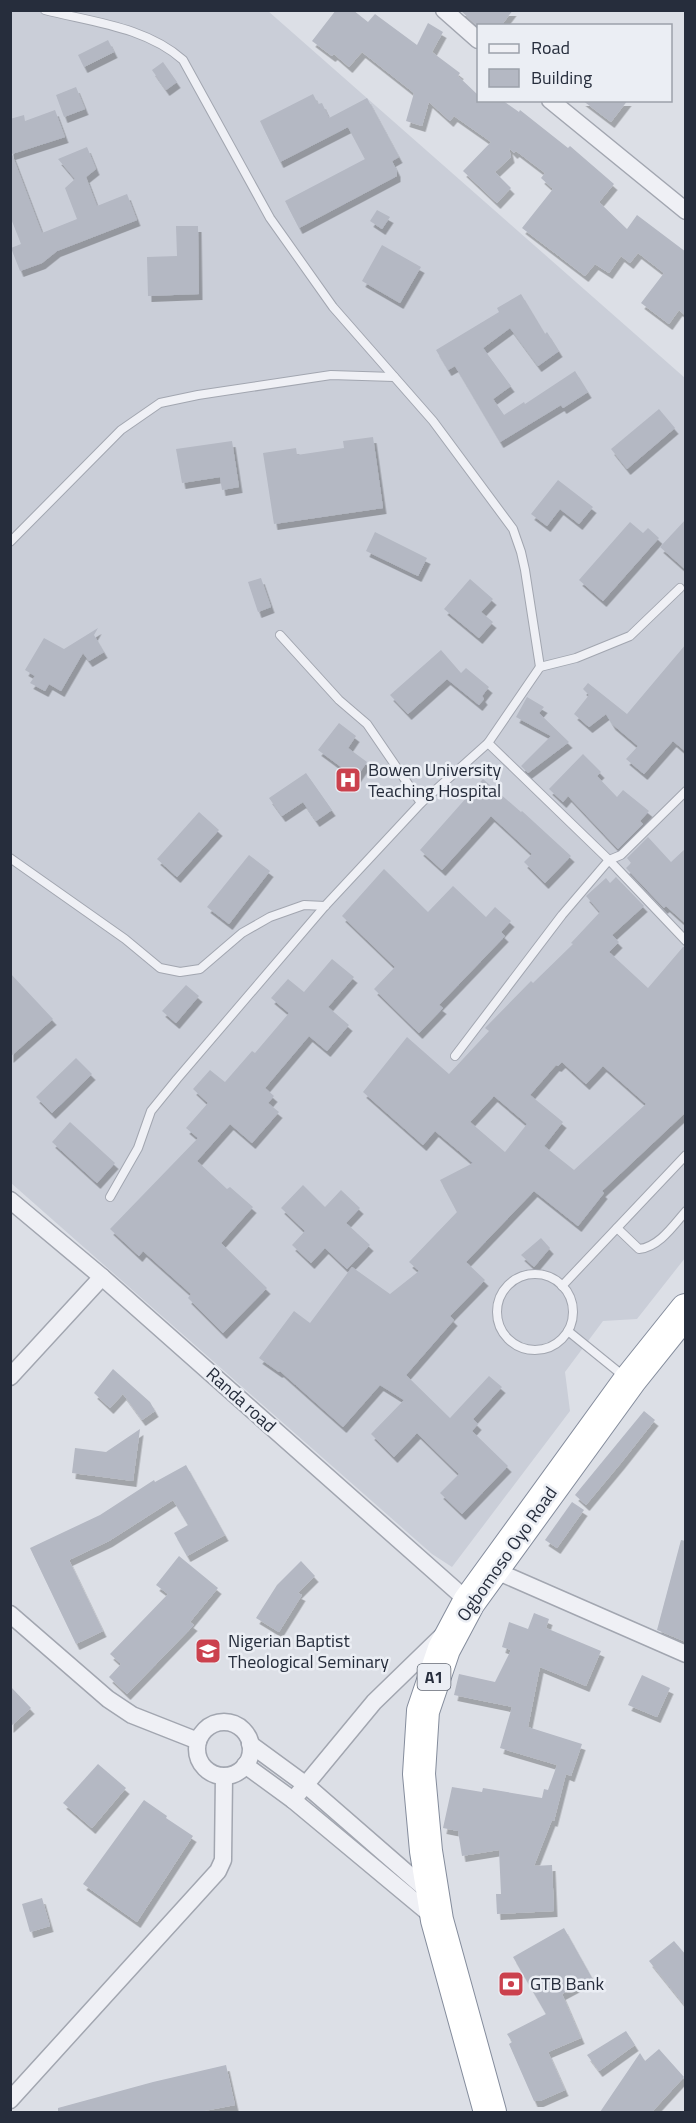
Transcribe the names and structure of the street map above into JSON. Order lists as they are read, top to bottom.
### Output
{
  "streets": {
    "highway": ["Ogbomoso Oyo Road", "A1"],
    "street": ["Randa road"]
  },
  "crossings": [
    ["Randa road", "Ogbomoso Oyo Road"]
  ],
  "places": {
    "hospital": ["Bowen University Teaching Hospital"],
    "school or university": ["Nigerian Baptist Theological Seminary"],
    "bank": ["GTB Bank"]
  },
  "legend": ["Road", "Building"]
}
